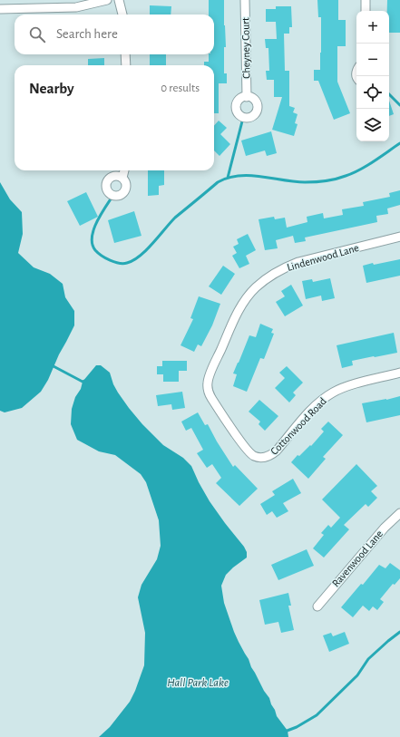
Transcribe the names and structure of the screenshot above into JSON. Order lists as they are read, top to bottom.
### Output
{
  "streets": {
    "street": [
      "Cheyney Court",
      "Lindenwood Lane",
      "Cottonwood Road",
      "Ravenwood Lane"
    ]
  },
  "crossings": [
    ["Lindenwood Lane", "Cottonwood Road"]
  ],
  "water": ["Hall Park Lake"],
  "page": {
    "map_buttons": ["+", "−"],
    "search": "Search here",
    "heading": ["Nearby", "0 results"]
  }
}
